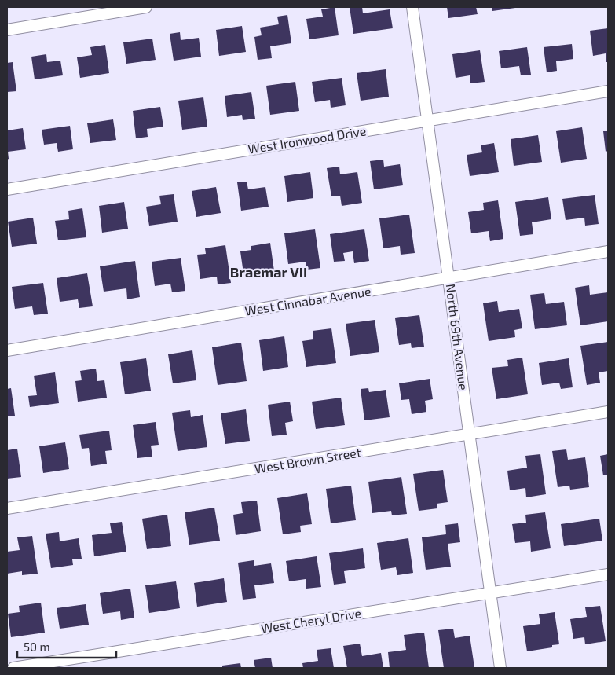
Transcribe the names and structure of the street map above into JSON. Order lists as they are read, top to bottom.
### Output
{
  "streets": {
    "street": [
      "West Ironwood Drive",
      "West Cinnabar Avenue",
      "North 69th Avenue",
      "West Brown Street",
      "West Cheryl Drive"
    ]
  },
  "crossings": [
    ["West Ironwood Drive", "North 69th Avenue"],
    ["West Cinnabar Avenue", "North 69th Avenue"],
    ["North 69th Avenue", "West Brown Street"],
    ["North 69th Avenue", "West Cheryl Drive"]
  ],
  "districts": ["Braemar VII"],
  "scale_bar": "50 m"
}
